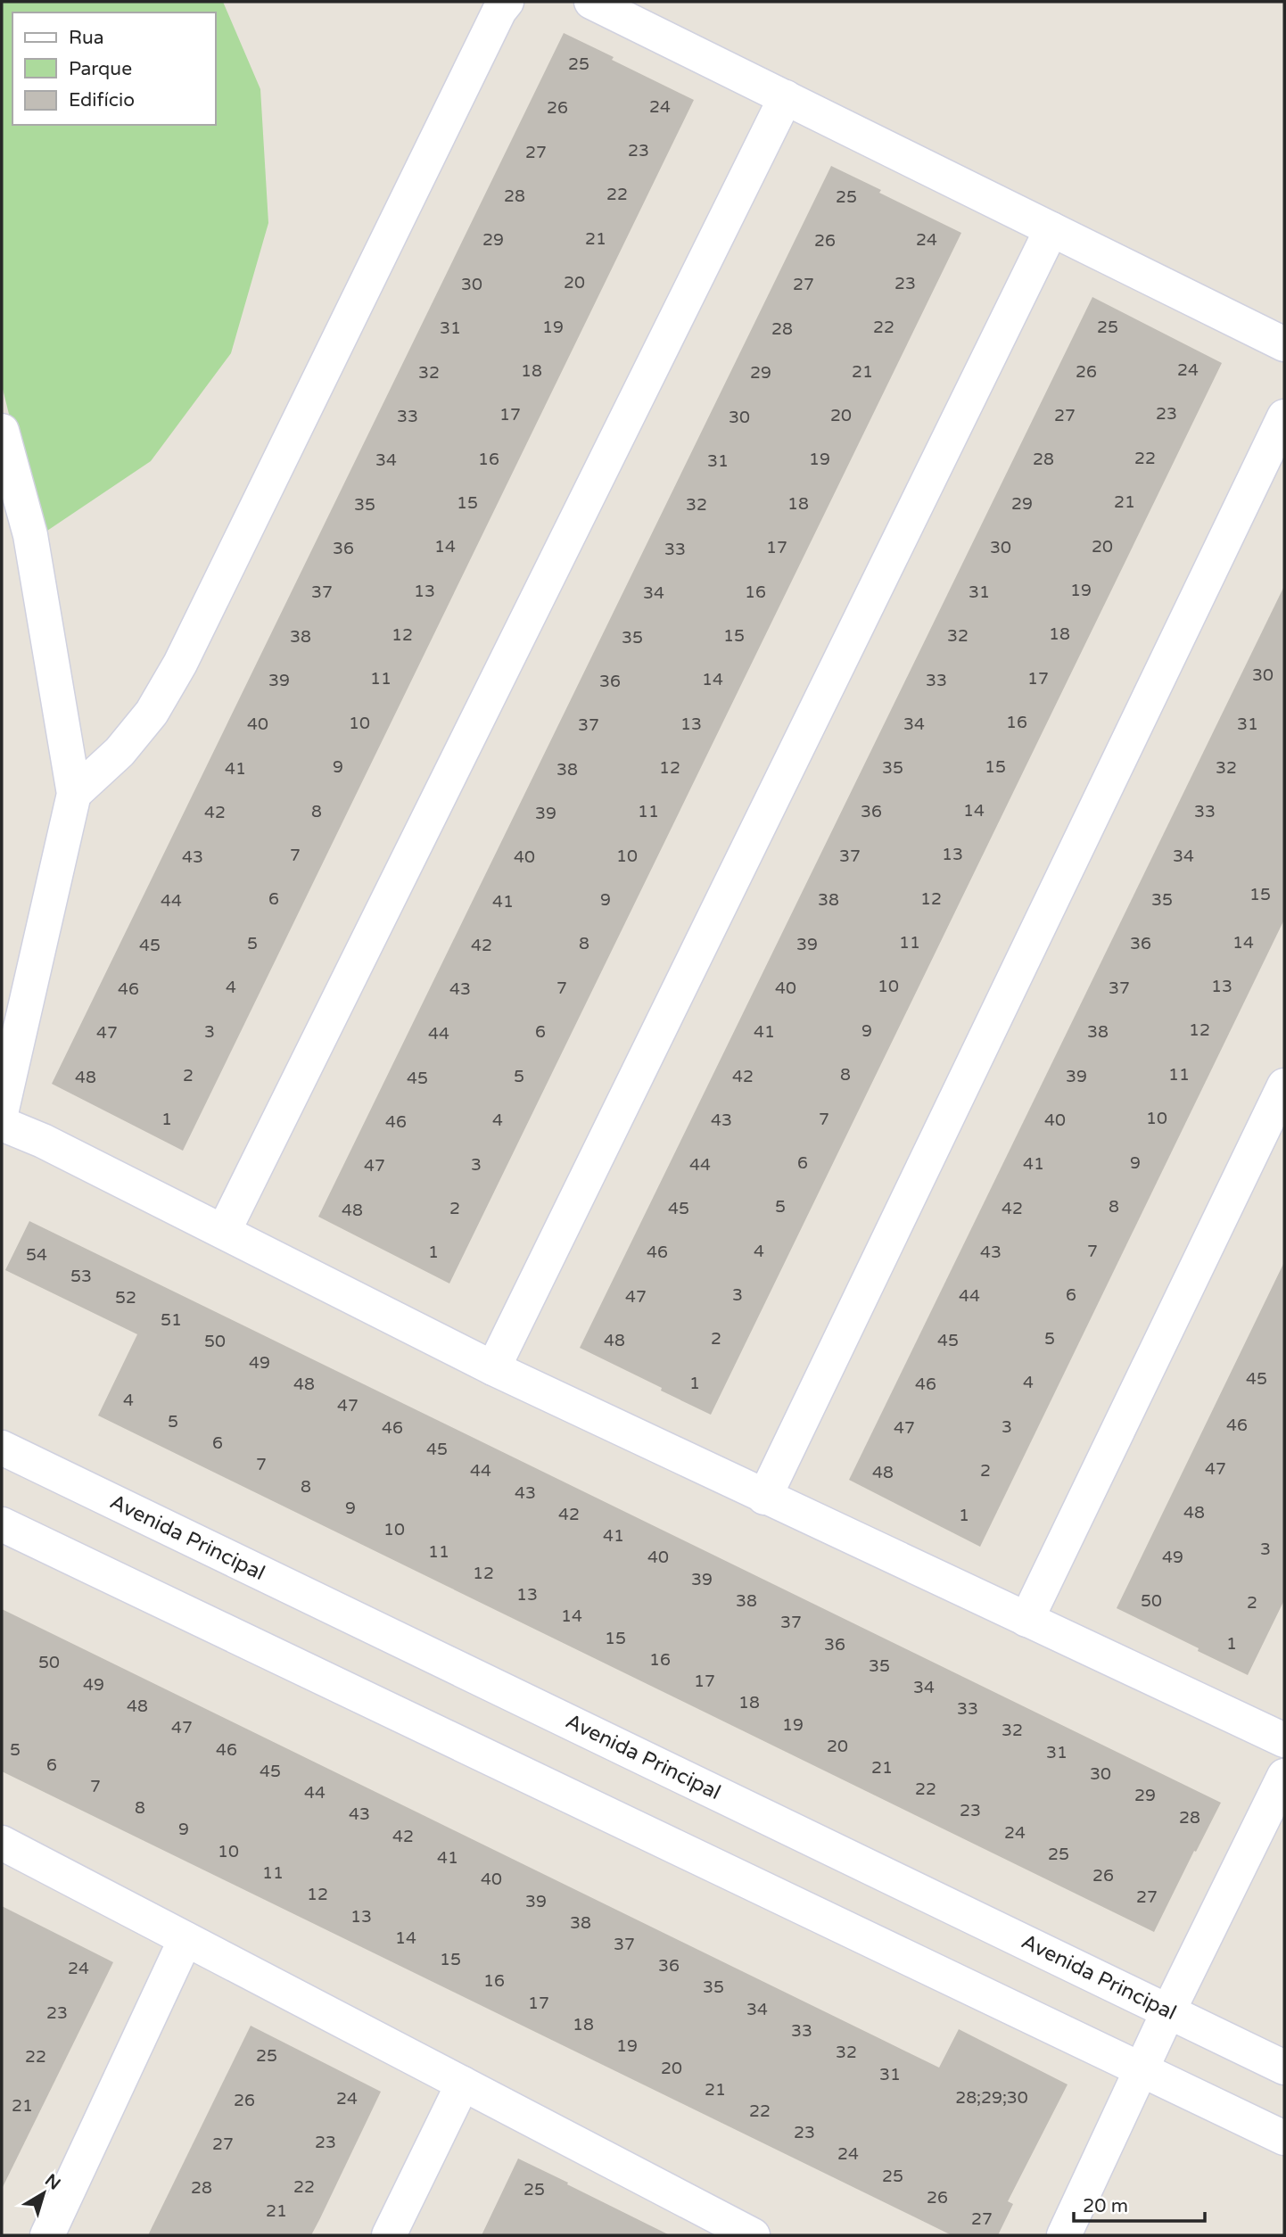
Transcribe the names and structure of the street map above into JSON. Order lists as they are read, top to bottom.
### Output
{
  "streets": {
    "street": ["Avenida Principal"]
  },
  "house_numbers": [
    "25",
    "24",
    "26",
    "23",
    "27",
    "22",
    "28",
    "25",
    "21",
    "29",
    "24",
    "26",
    "20",
    "23",
    "30",
    "27",
    "19",
    "22",
    "25",
    "31",
    "28",
    "24",
    "18",
    "21",
    "26",
    "32",
    "29",
    "23",
    "17",
    "20",
    "27",
    "33",
    "30",
    "22",
    "16",
    "19",
    "28",
    "34",
    "31",
    "21",
    "15",
    "18",
    "29",
    "35",
    "32",
    "14",
    "20",
    "17",
    "30",
    "36",
    "33",
    "19",
    "13",
    "37",
    "16",
    "31",
    "34",
    "18",
    "12",
    "15",
    "32",
    "38",
    "35",
    "30",
    "11",
    "17",
    "14",
    "39",
    "33",
    "36",
    "16",
    "10",
    "40",
    "13",
    "34",
    "31",
    "37",
    "9",
    "15",
    "12",
    "35",
    "32",
    "41",
    "38",
    "14",
    "8",
    "11",
    "36",
    "33",
    "42",
    "39",
    "13",
    "7",
    "10",
    "37",
    "34",
    "43",
    "40",
    "15",
    "6",
    "12",
    "9",
    "38",
    "35",
    "44",
    "41",
    "11",
    "14",
    "5",
    "8",
    "36",
    "39",
    "45",
    "42",
    "10",
    "13",
    "4",
    "7",
    "40",
    "37",
    "46",
    "43",
    "12",
    "9",
    "3",
    "6",
    "41",
    "38",
    "47",
    "44",
    "8",
    "11",
    "2",
    "5",
    "42",
    "39",
    "48",
    "45",
    "10",
    "1",
    "7",
    "4",
    "43",
    "40",
    "46",
    "6",
    "9",
    "41",
    "3",
    "44",
    "47",
    "5",
    "8",
    "2",
    "45",
    "42",
    "48",
    "4",
    "7",
    "1",
    "46",
    "43",
    "54",
    "53",
    "3",
    "6",
    "44",
    "47",
    "52",
    "51",
    "2",
    "5",
    "48",
    "45",
    "50",
    "49",
    "45",
    "4",
    "1",
    "48",
    "46",
    "4",
    "47",
    "5",
    "46",
    "3",
    "46",
    "47",
    "6",
    "45",
    "7",
    "47",
    "44",
    "2",
    "48",
    "8",
    "43",
    "9",
    "48",
    "42",
    "1",
    "10",
    "41",
    "3",
    "11",
    "40",
    "49",
    "12",
    "39",
    "13",
    "38",
    "50",
    "2",
    "14",
    "37",
    "15",
    "1",
    "36",
    "16",
    "50",
    "35",
    "17",
    "49",
    "34",
    "18",
    "48",
    "33",
    "19",
    "47",
    "32",
    "20",
    "5",
    "46",
    "31",
    "6",
    "21",
    "45",
    "30",
    "7",
    "22",
    "44",
    "29",
    "8",
    "23",
    "43",
    "28",
    "9",
    "24",
    "42",
    "10",
    "25",
    "41",
    "11",
    "26",
    "40",
    "12",
    "27",
    "39",
    "13",
    "38",
    "14",
    "37",
    "15",
    "36",
    "24",
    "16",
    "35",
    "17",
    "34",
    "23",
    "18",
    "33",
    "19",
    "32",
    "25",
    "22",
    "20",
    "31",
    "21",
    "28;29;30",
    "24",
    "26",
    "21",
    "22",
    "23",
    "23",
    "27",
    "24",
    "25",
    "22",
    "28",
    "25",
    "26",
    "21",
    "27"
  ],
  "legend": ["Rua", "Parque", "Edifício"],
  "scale_bar": "20 m",
  "north": "top right"
}
